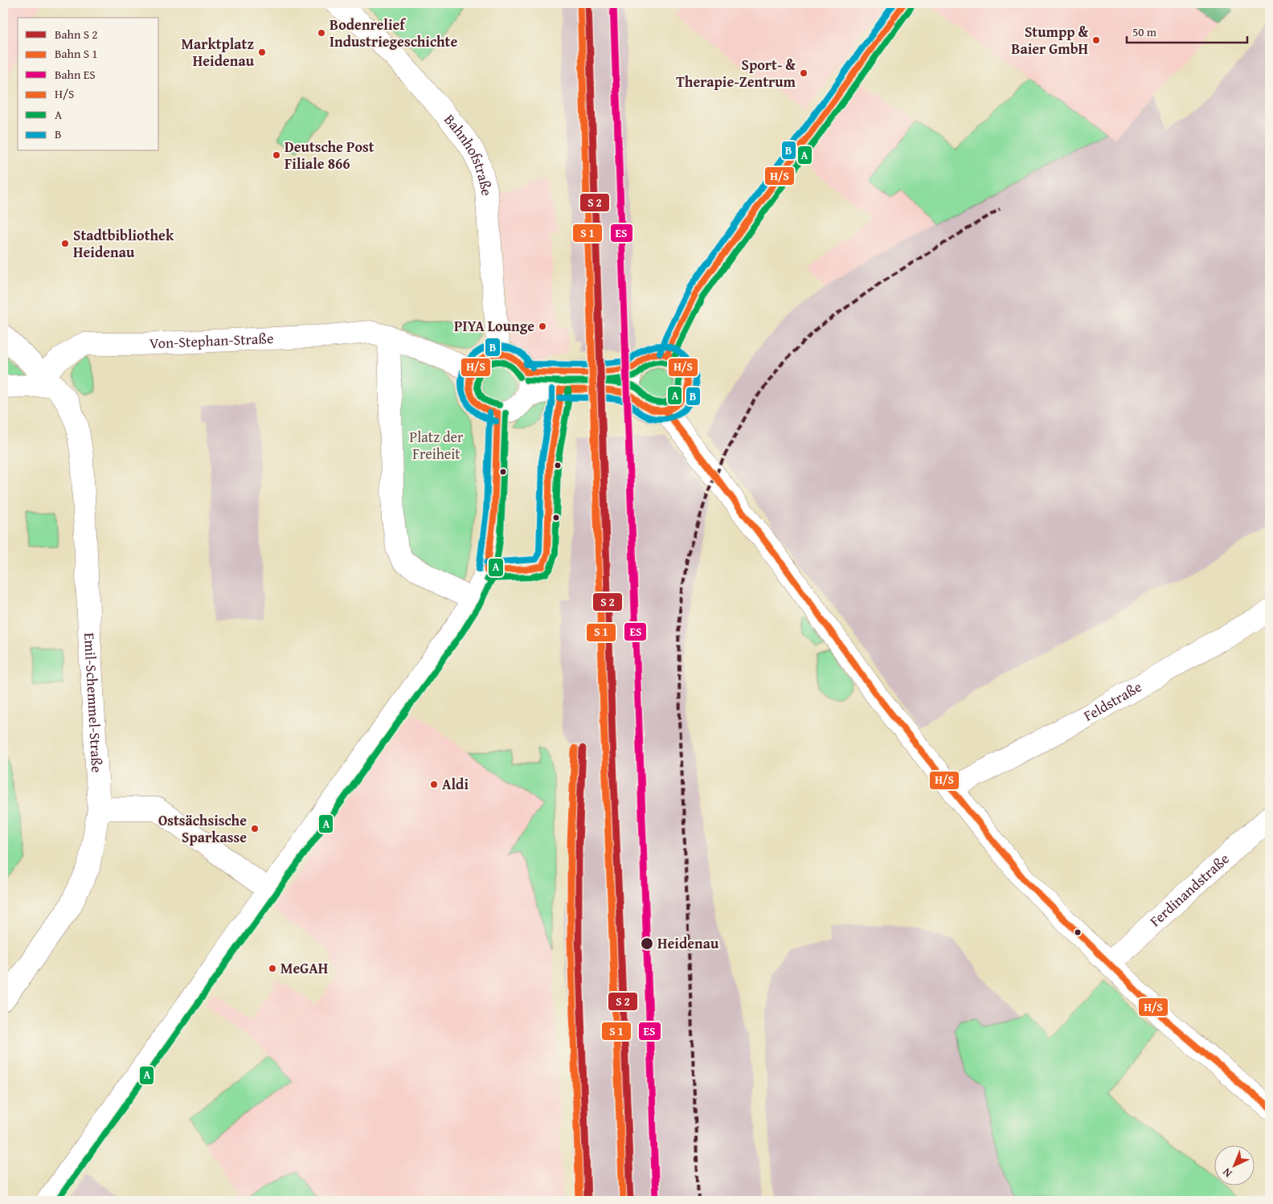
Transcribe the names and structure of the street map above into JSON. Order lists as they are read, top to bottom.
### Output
{
  "streets": {
    "street": [
      "Bahnhofstraße",
      "Von-Stephan-Straße",
      "Feldstraße",
      "Emil-Schemmel-Straße",
      "Ferdinandstraße"
    ]
  },
  "crossings": [
    ["Von-Stephan-Straße", "Emil-Schemmel-Straße"]
  ],
  "parks": ["Platz der Freiheit"],
  "places": [
    "Bodenrelief Industriegeschichte",
    "Stumpp & Baier GmbH",
    "Marktplatz Heidenau",
    "Sport- & Therapie-Zentrum",
    "Deutsche Post Filiale 866",
    "Stadtbibliothek Heidenau",
    "PIYA Lounge",
    "Aldi",
    "Ostsächsische Sparkasse",
    "Heidenau",
    "MeGAH"
  ],
  "lines": [
    "rail line ES",
    "transit line H/S",
    "transit line B",
    "transit line A"
  ],
  "legend": [
    "Bahn S 2",
    "Bahn S 1",
    "Bahn ES",
    "H/S",
    "A",
    "B"
  ],
  "scale_bar": "50 m",
  "north": "bottom left"
}
